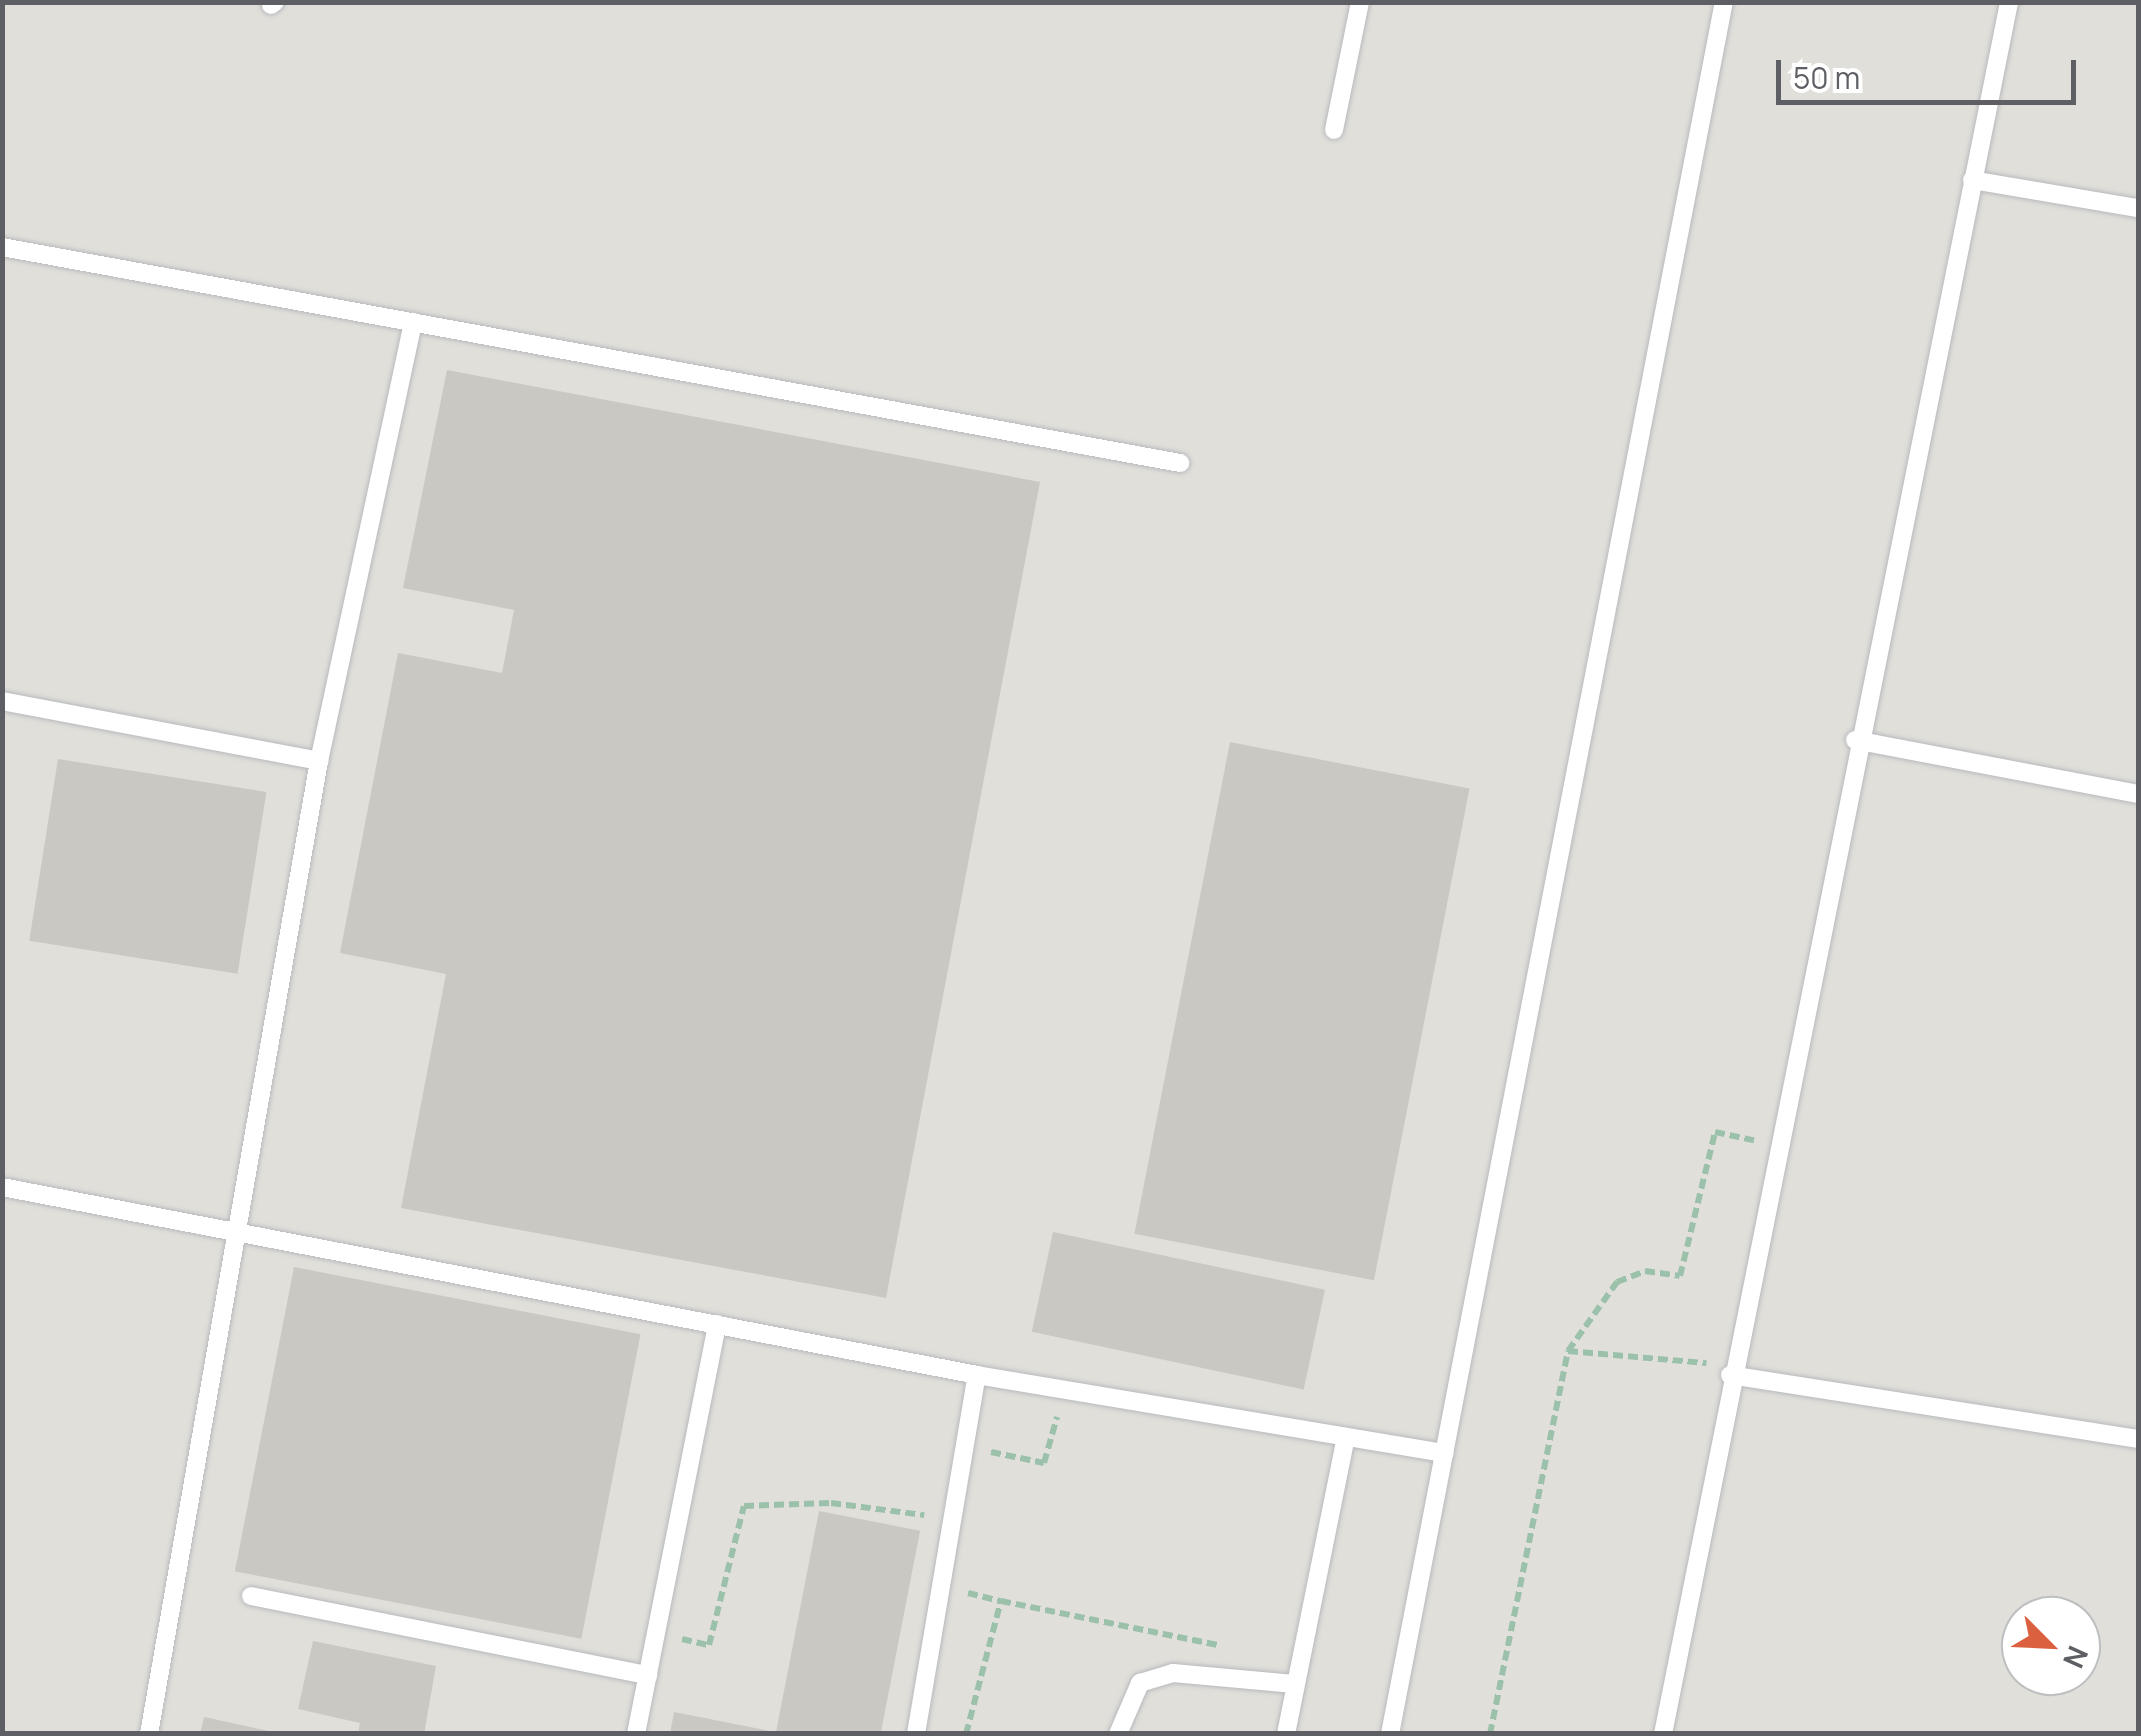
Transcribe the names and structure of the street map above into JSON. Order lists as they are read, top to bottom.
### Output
{
  "scale_bar": "50 m",
  "north": "bottom right"
}
